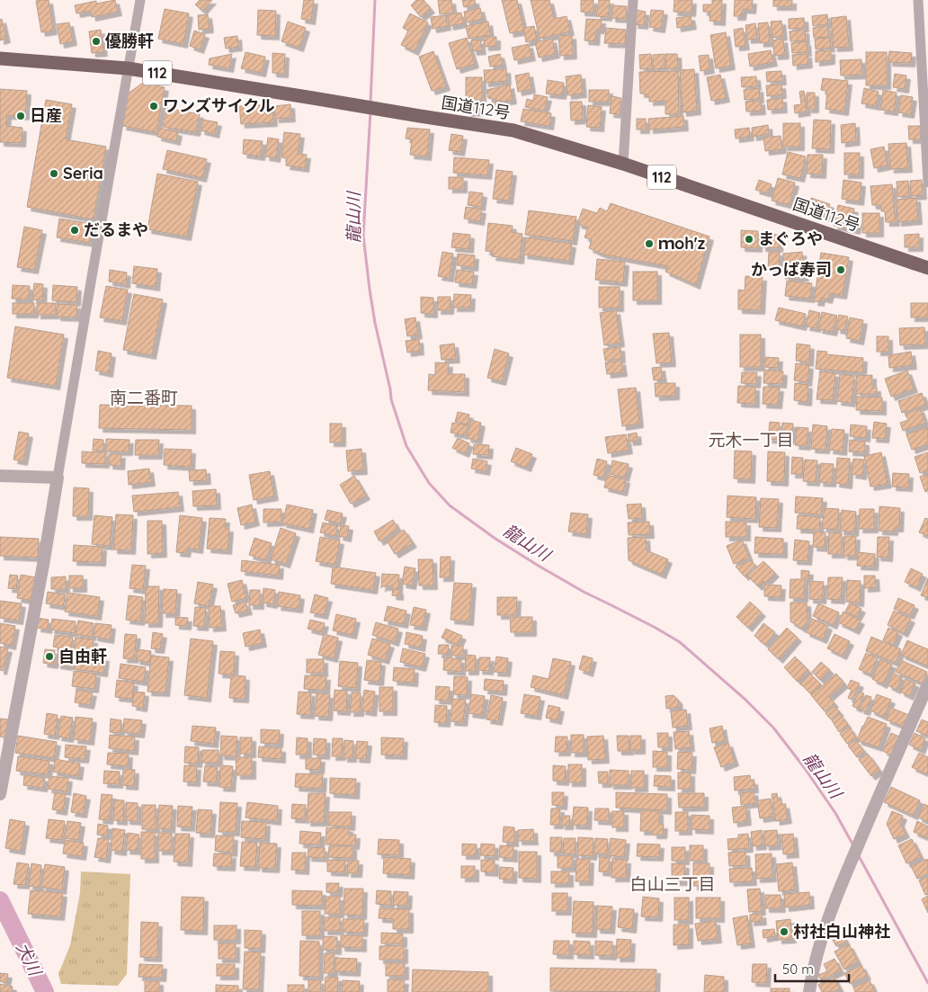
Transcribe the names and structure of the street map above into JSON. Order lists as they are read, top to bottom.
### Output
{
  "streets": {
    "highway": ["112", "国道112号"]
  },
  "districts": ["南二番町", "元木一丁目", "白山三丁目"],
  "water": ["龍山川", "犬川"],
  "places": [
    "優勝軒",
    "ワンズサイクル",
    "日産",
    "Seria",
    "だるまや",
    "まぐろや",
    "ｍoh'z",
    "かっぱ寿司",
    "自由軒",
    "村社白山神社"
  ],
  "scale_bar": "50 m"
}
